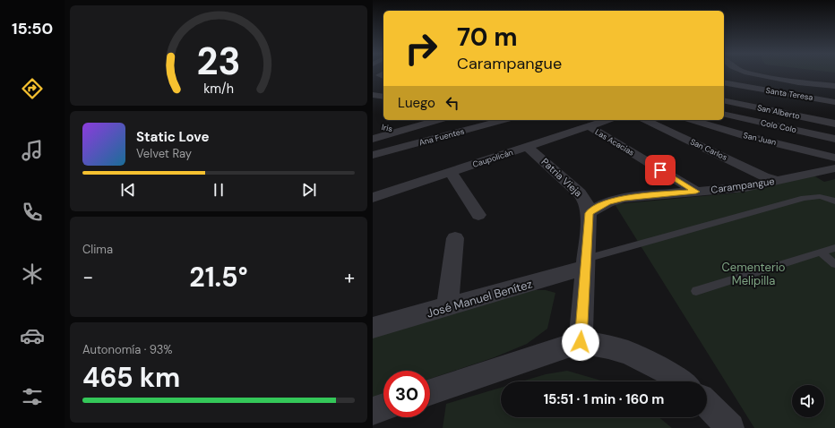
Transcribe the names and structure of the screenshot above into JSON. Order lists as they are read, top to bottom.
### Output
{
  "streets": {
    "street": [
      "Santa Teresa",
      "San Alberto",
      "Colo Colo",
      "Iris",
      "Ana Fuentes",
      "San Juan",
      "Las Acacias",
      "San Carlos",
      "Caupolicán",
      "Patria Vieja",
      "Carampangue",
      "José Manuel Benítez"
    ]
  },
  "crossings": [
    ["Las Acacias", "Caupolicán"],
    ["Las Acacias", "Carampangue"],
    ["San Carlos", "Carampangue"],
    ["Caupolicán", "Patria Vieja"],
    ["Patria Vieja", "Carampangue"]
  ],
  "parks": ["Cementerio Melipilla"],
  "page": {
    "tabs": "15:50",
    "turn": ["70 m", "Carampangue"],
    "then": "Luego",
    "song": ["Static Love", "Velvet Ray"],
    "tile": [
      "Clima",
      ["Autonomía · 93%", "465 km"]
    ],
    "heat": ["−", "21.5°", "+"],
    "limit": "30",
    "trip": "15:51 · 1 min · 160 m",
    "gauge": ["23", "km/h"]
  }
}
